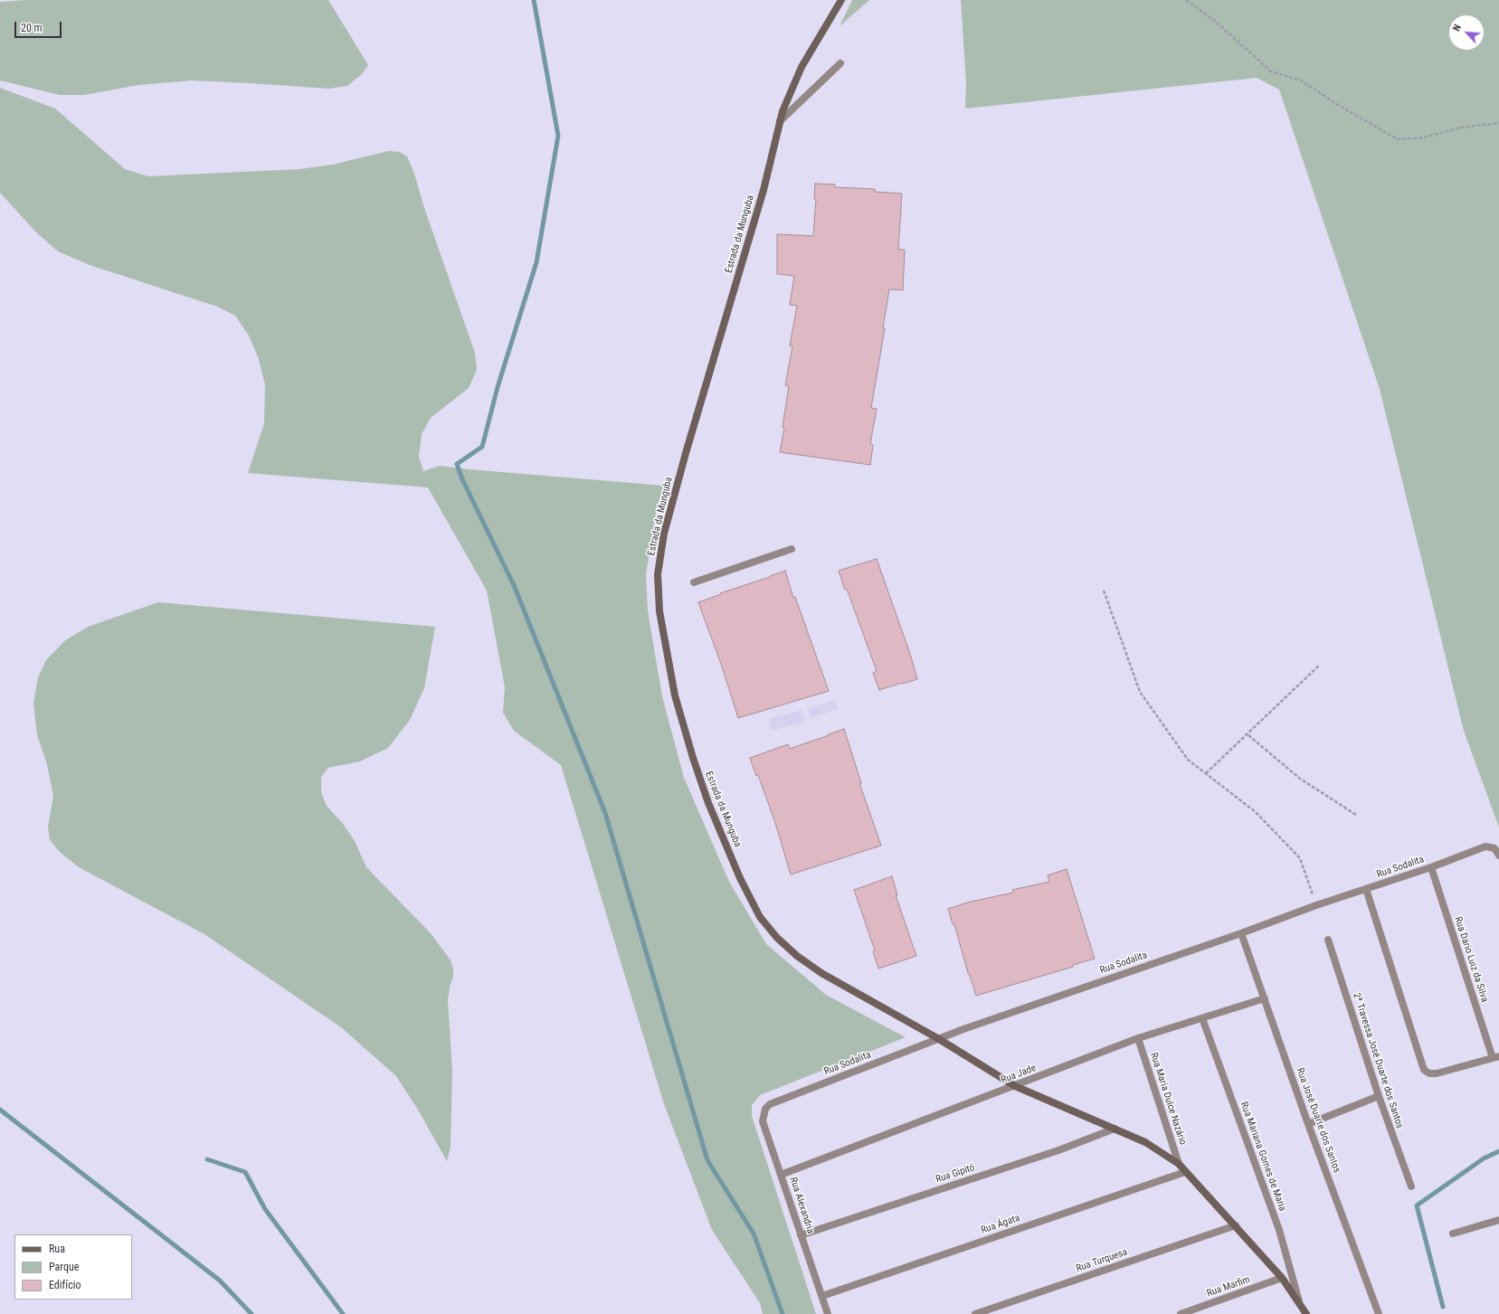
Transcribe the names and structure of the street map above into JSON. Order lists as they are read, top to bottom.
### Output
{
  "streets": {
    "main road": ["Estrada da Munguba"],
    "street": [
      "Rua Sodalita",
      "Rua Dario Luiz da Silva",
      "2ª Travessa José Duarte dos Santos",
      "Rua Jade",
      "Rua Maria Dulce Nazário",
      "Rua José Duarte dos Santos",
      "Rua Mariana Gomes de Maria",
      "Rua Gipitó",
      "Rua Alexandria",
      "Rua Ágata",
      "Rua Turquesa",
      "Rua Marfim"
    ]
  },
  "crossings": [
    ["Estrada da Munguba", "Rua Sodalita"],
    ["Estrada da Munguba", "Rua Jade"],
    ["Estrada da Munguba", "Rua Maria Dulce Nazário"],
    ["Estrada da Munguba", "Rua Mariana Gomes de Maria"],
    ["Estrada da Munguba", "Rua Gipitó"],
    ["Estrada da Munguba", "Rua Ágata"],
    ["Estrada da Munguba", "Rua Turquesa"],
    ["Estrada da Munguba", "Rua Marfim"],
    ["Rua Sodalita", "Rua Dario Luiz da Silva"],
    ["Rua Sodalita", "Rua José Duarte dos Santos"],
    ["Rua Sodalita", "Rua Alexandria"],
    ["Rua Jade", "Rua Maria Dulce Nazário"],
    ["Rua Jade", "Rua José Duarte dos Santos"],
    ["Rua Jade", "Rua Mariana Gomes de Maria"],
    ["Rua Jade", "Rua Alexandria"],
    ["Rua Gipitó", "Rua Alexandria"],
    ["Rua Alexandria", "Rua Ágata"]
  ],
  "legend": ["Rua", "Parque", "Edifício"],
  "scale_bar": "20 m",
  "north": "top left"
}
